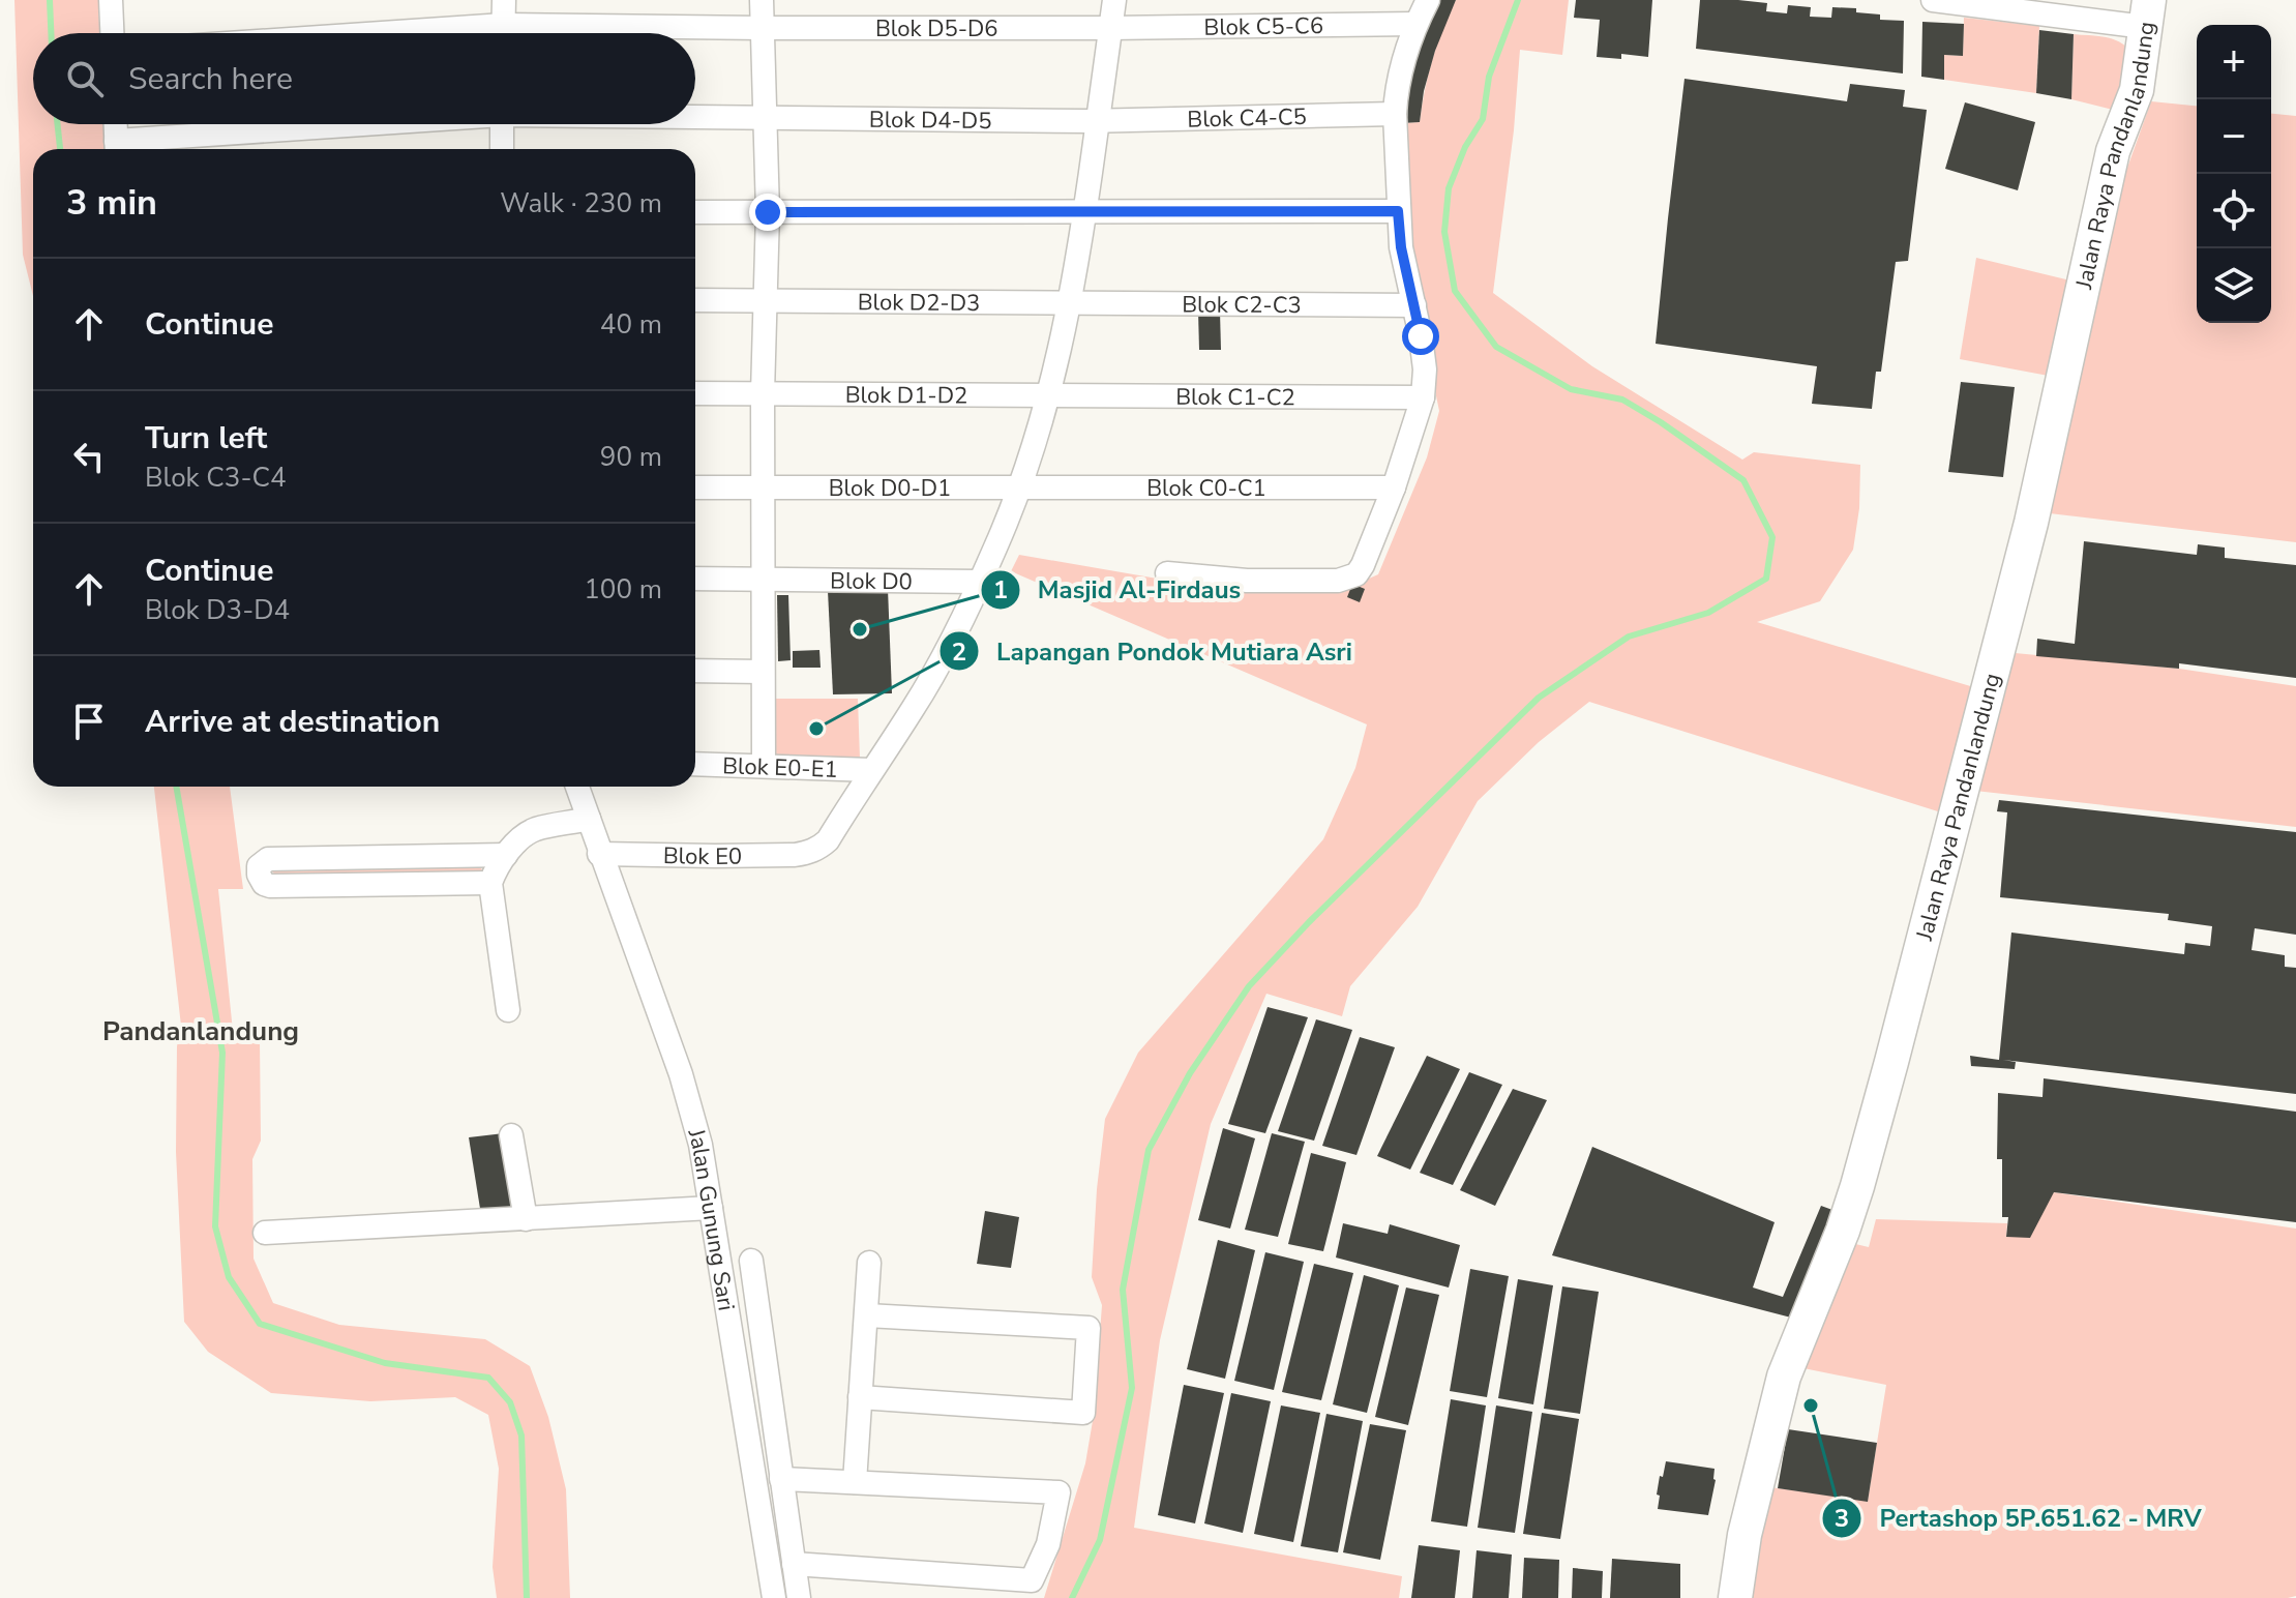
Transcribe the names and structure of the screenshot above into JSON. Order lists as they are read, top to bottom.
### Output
{
  "streets": {
    "street": [
      "Blok C5-C6",
      "Blok D5-D6",
      "Blok C4-C5",
      "Blok D4-D5",
      "Jalan Raya Pandanlandung",
      "Blok D2-D3",
      "Blok C2-C3",
      "Blok D1-D2",
      "Blok C1-C2",
      "Blok C0-C1",
      "Blok D0-D1",
      "Blok D0",
      "Blok E0-E1",
      "Blok E0",
      "Jalan Gunung Sari"
    ]
  },
  "crossings": [
    ["Blok C5-C6", "Blok D5-D6"],
    ["Blok C4-C5", "Blok D4-D5"],
    ["Blok D2-D3", "Blok C2-C3"],
    ["Blok D1-D2", "Blok C1-C2"],
    ["Blok C0-C1", "Blok D0-D1"],
    ["Blok E0-E1", "Blok E0"],
    ["Blok E0", "Jalan Gunung Sari"]
  ],
  "districts": ["Pandanlandung"],
  "places": ["Masjid Al-Firdaus", "Lapangan Pondok Mutiara Asri", "Pertashop 5P.651.62 - MRV"],
  "page": {
    "map_buttons": ["+", "−"],
    "search": "Search here",
    "heading": ["3 min", "Walk · 230 m"],
    "list": [
      ["Continue", "40 m"],
      ["Turn left", "Blok C3-C4", "90 m"],
      ["Continue", "Blok D3-D4", "100 m"],
      "Arrive at destination"
    ]
  }
}
